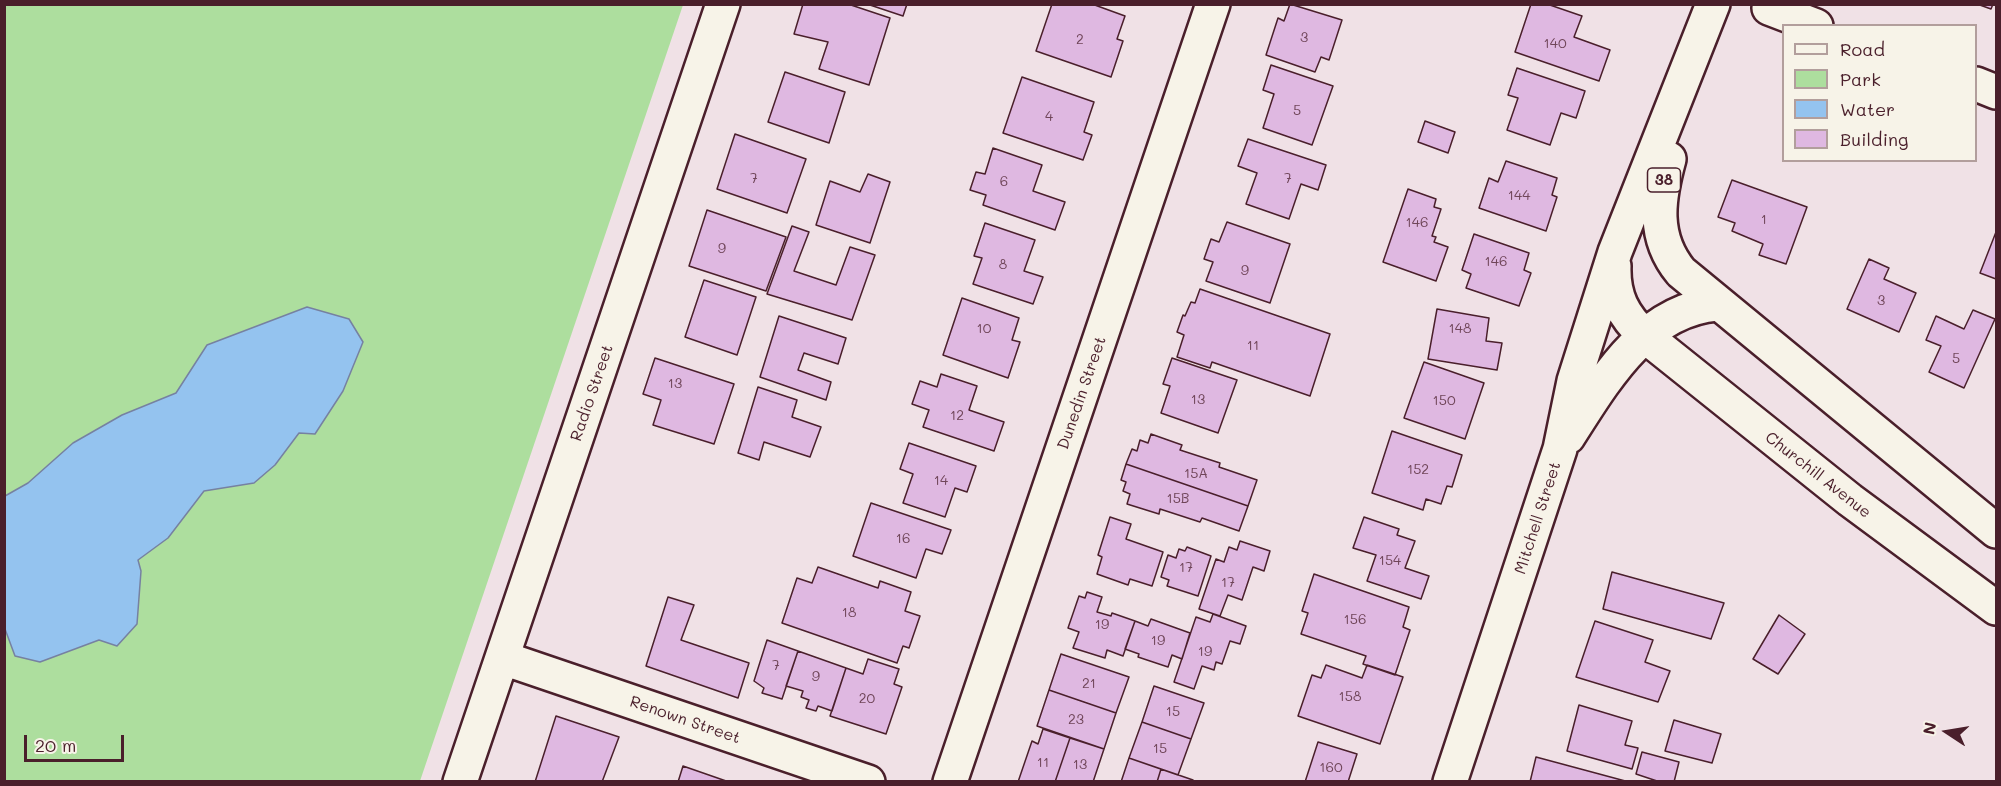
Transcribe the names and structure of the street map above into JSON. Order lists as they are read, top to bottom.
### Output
{
  "streets": {
    "main road": [
      "38",
      "Radio Street",
      "Dunedin Street",
      "Churchill Avenue",
      "Mitchell Street",
      "Renown Street"
    ]
  },
  "crossings": [
    ["38", "Mitchell Street"],
    ["Radio Street", "Renown Street"],
    ["Churchill Avenue", "Mitchell Street"]
  ],
  "house_numbers": [
    "3",
    "2",
    "140",
    "5",
    "4",
    "7",
    "7",
    "6",
    "144",
    "1",
    "146",
    "9",
    "146",
    "8",
    "9",
    "3",
    "10",
    "148",
    "11",
    "5",
    "13",
    "13",
    "150",
    "12",
    "152",
    "15A",
    "14",
    "15B",
    "16",
    "154",
    "17",
    "17",
    "18",
    "156",
    "19",
    "19",
    "19",
    "7",
    "9",
    "21",
    "158",
    "20",
    "15",
    "23",
    "15",
    "11",
    "13",
    "160"
  ],
  "legend": [
    "Road",
    "Park",
    "Water",
    "Building"
  ],
  "scale_bar": "20 m",
  "north": "left"
}
